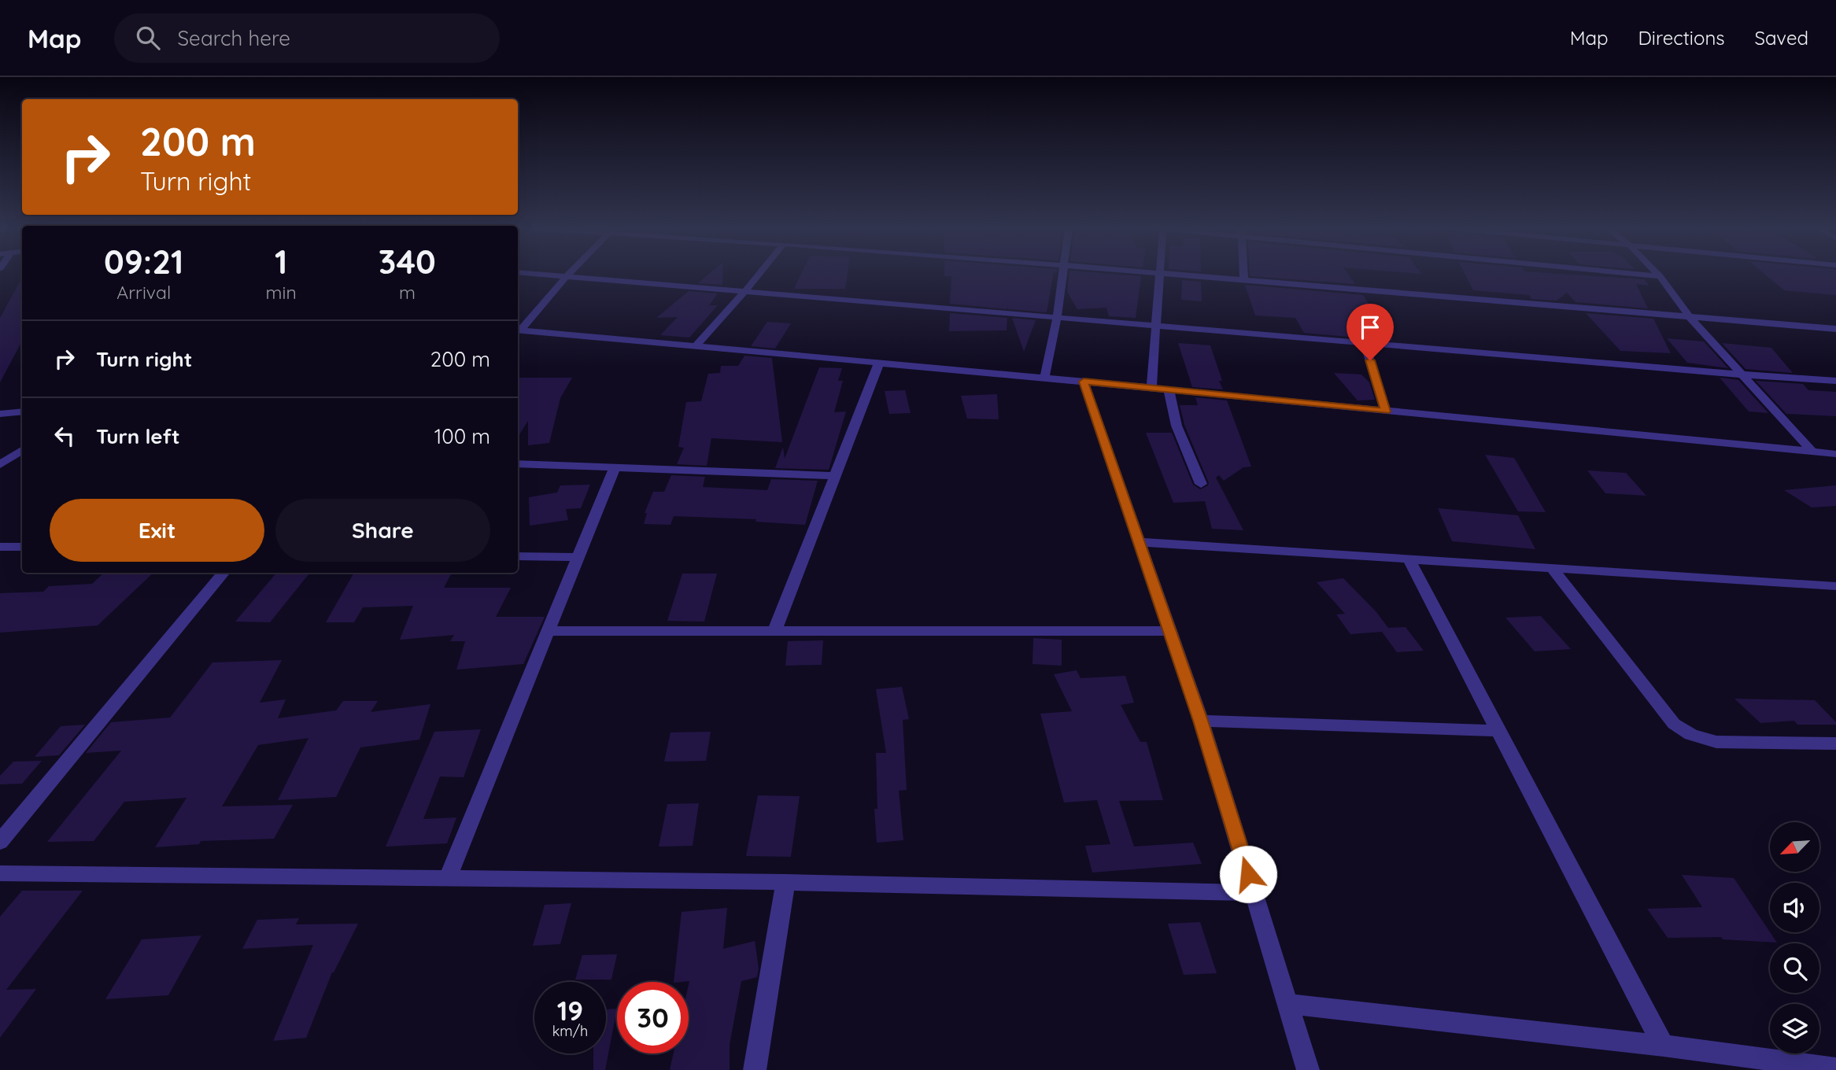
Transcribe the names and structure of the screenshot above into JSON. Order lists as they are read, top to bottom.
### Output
{
  "north": "bottom left",
  "page": {
    "header": "Map",
    "search": "Search here",
    "nav": ["Map", "Directions", "Saved"],
    "turn": ["200 m", "Turn right"],
    "eta": [
      "09:21",
      "Arrival",
      "1",
      "min",
      "340",
      "m"
    ],
    "list": [
      {
        "name": "Turn right",
        "value": "200 m"
      },
      {
        "name": "Turn left",
        "value": "100 m"
      }
    ],
    "buttons": ["Exit", "Share"],
    "speed": "19 km/h",
    "limit": "30"
  }
}
